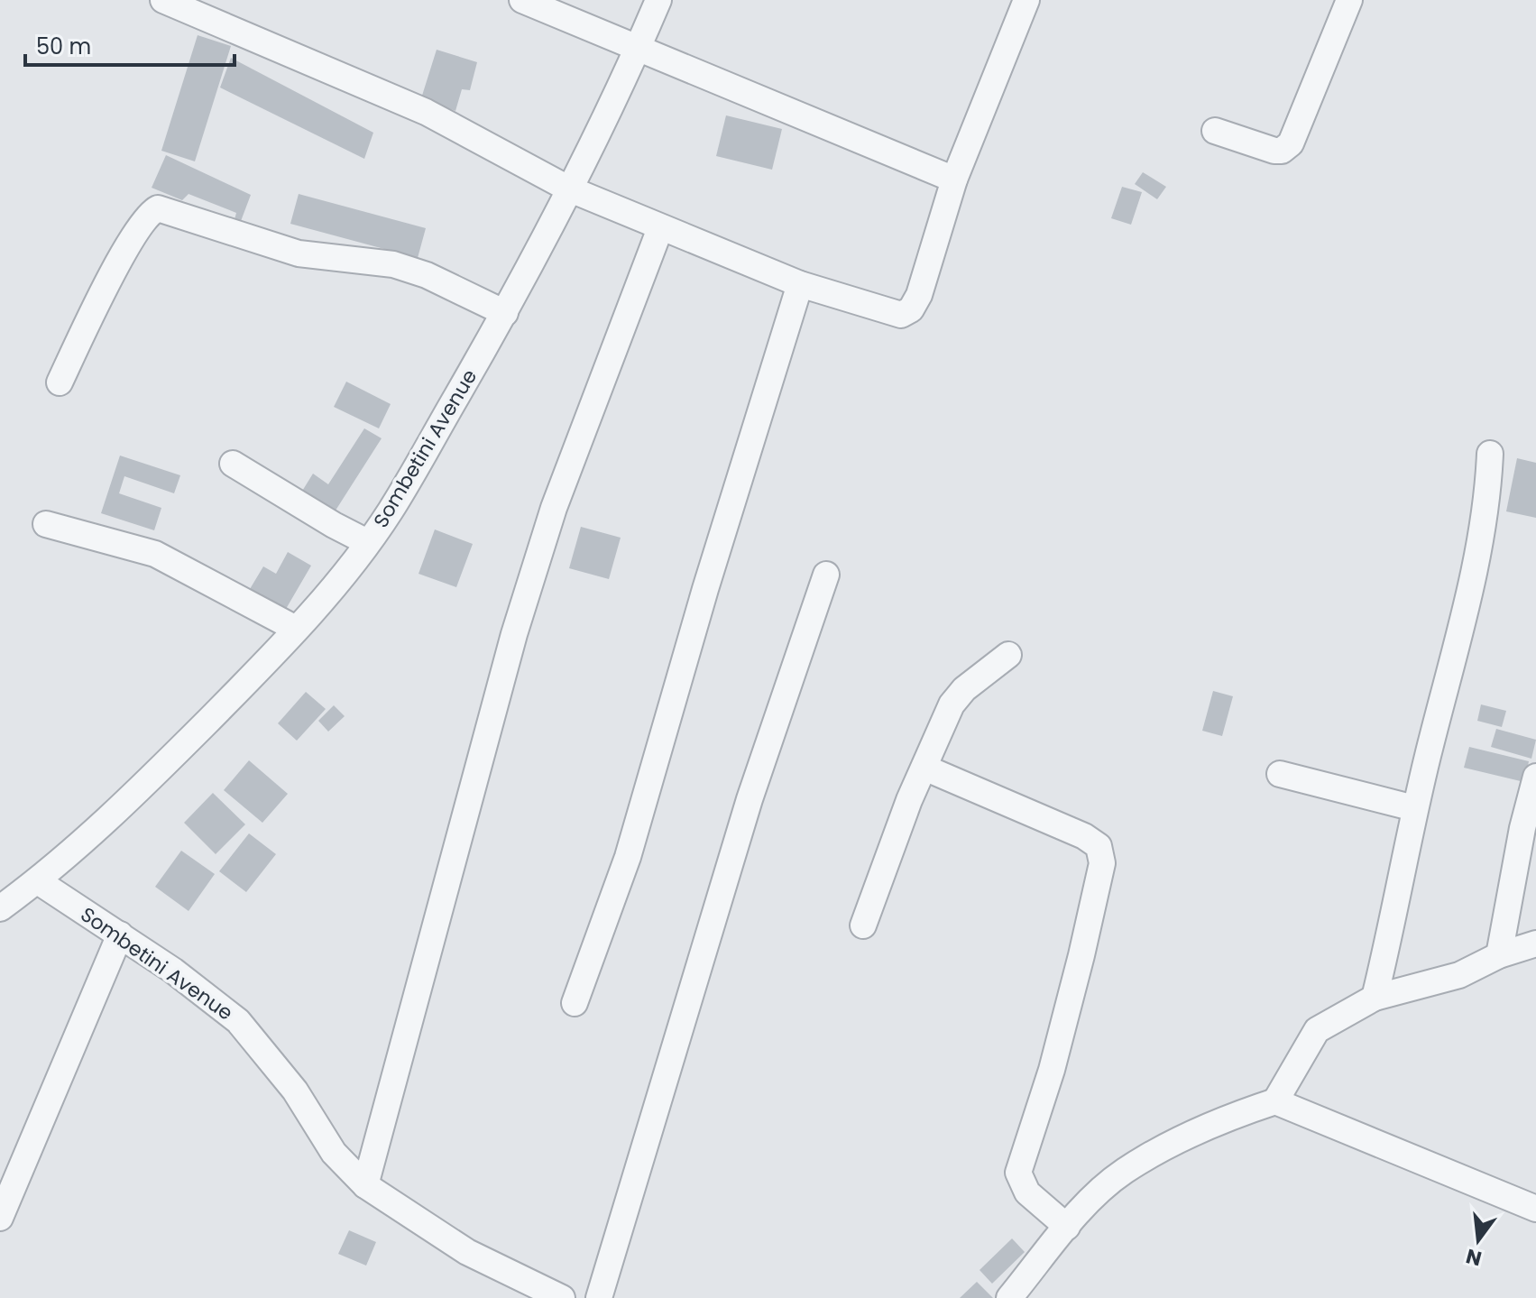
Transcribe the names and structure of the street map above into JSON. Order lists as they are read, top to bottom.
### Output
{
  "streets": {
    "street": ["Sombetini Avenue"]
  },
  "scale_bar": "50 m",
  "north": "bottom"
}
